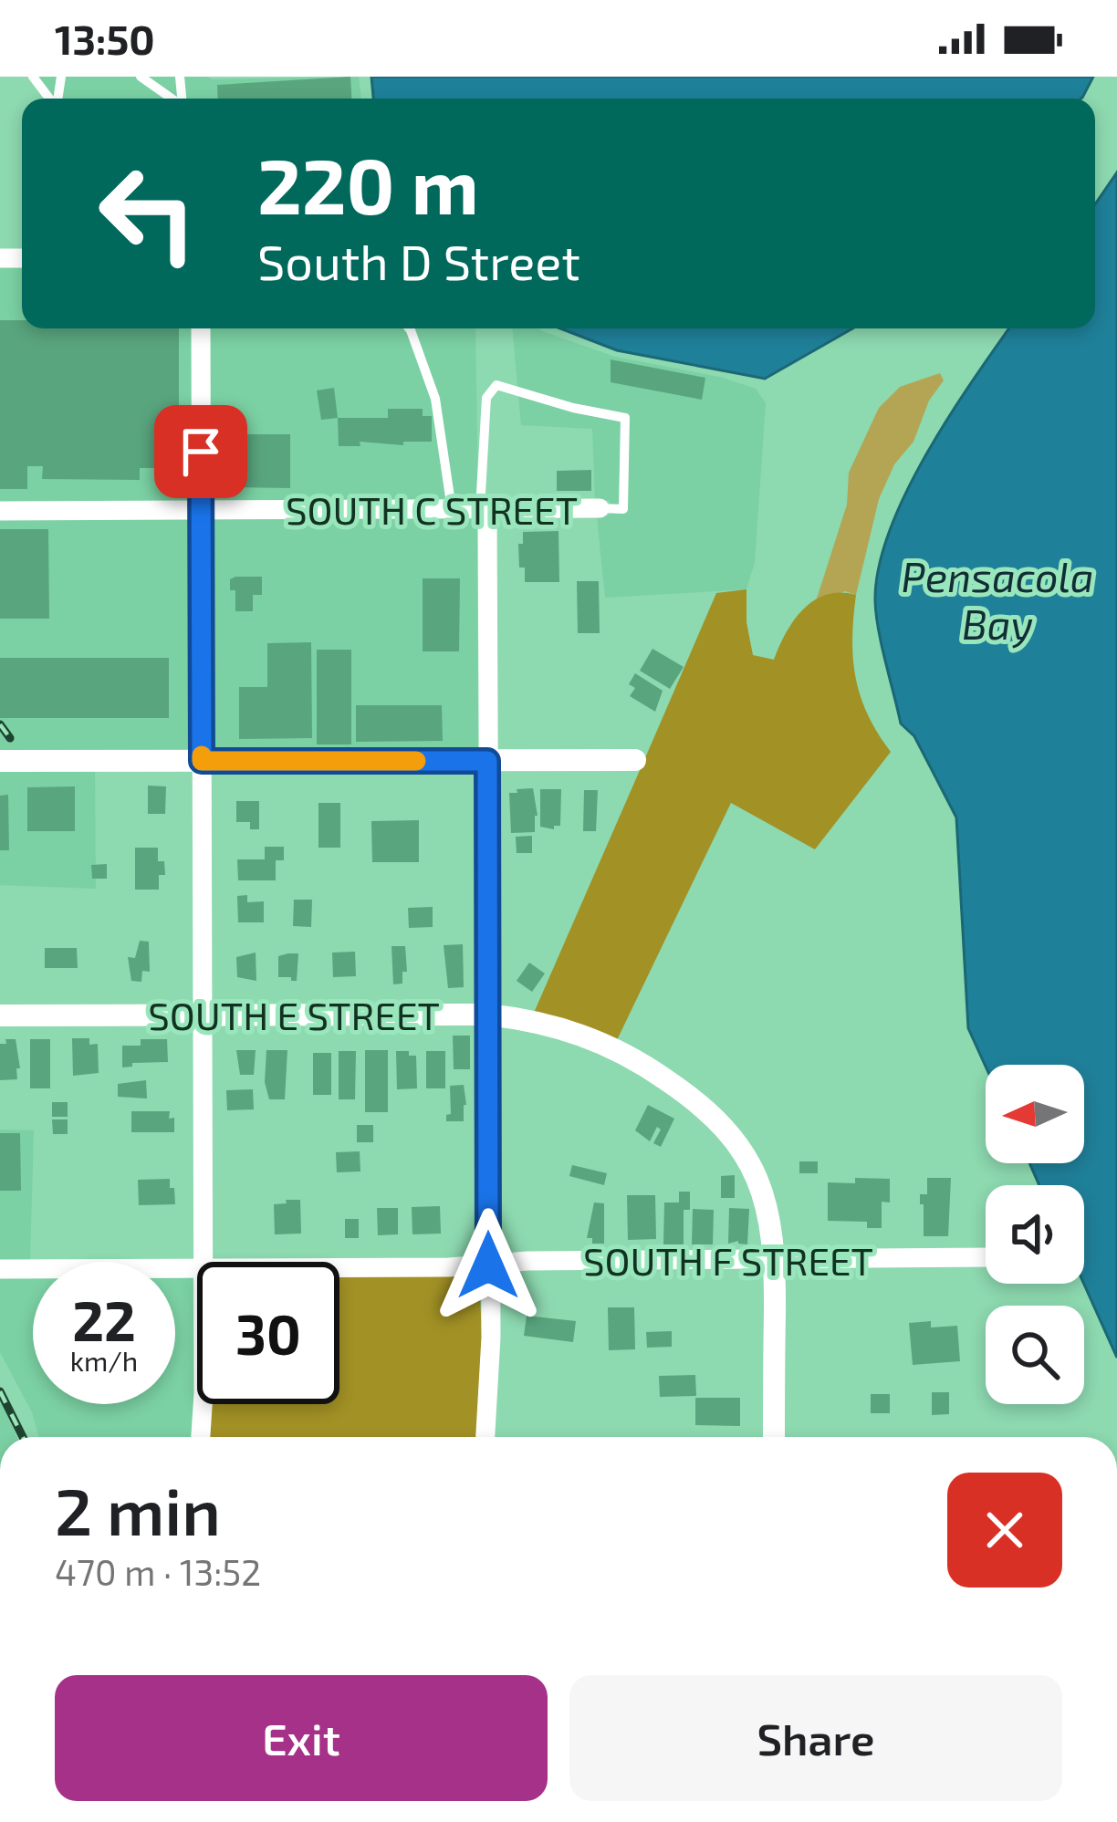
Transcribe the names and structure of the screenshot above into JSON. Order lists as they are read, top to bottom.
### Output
{
  "streets": {
    "street": ["SOUTH C STREET", "SOUTH E STREET", "SOUTH F STREET"]
  },
  "crossings": [
    ["SOUTH E STREET", "SOUTH F STREET"]
  ],
  "water": ["Pensacola Bay"],
  "north": "left",
  "page": {
    "status": "13:50",
    "turn": ["220 m", "South D Street"],
    "speed": "22 km/h",
    "limit": "30",
    "heading": ["2 min", "470 m · 13:52"],
    "buttons": ["Exit", "Share"]
  }
}
